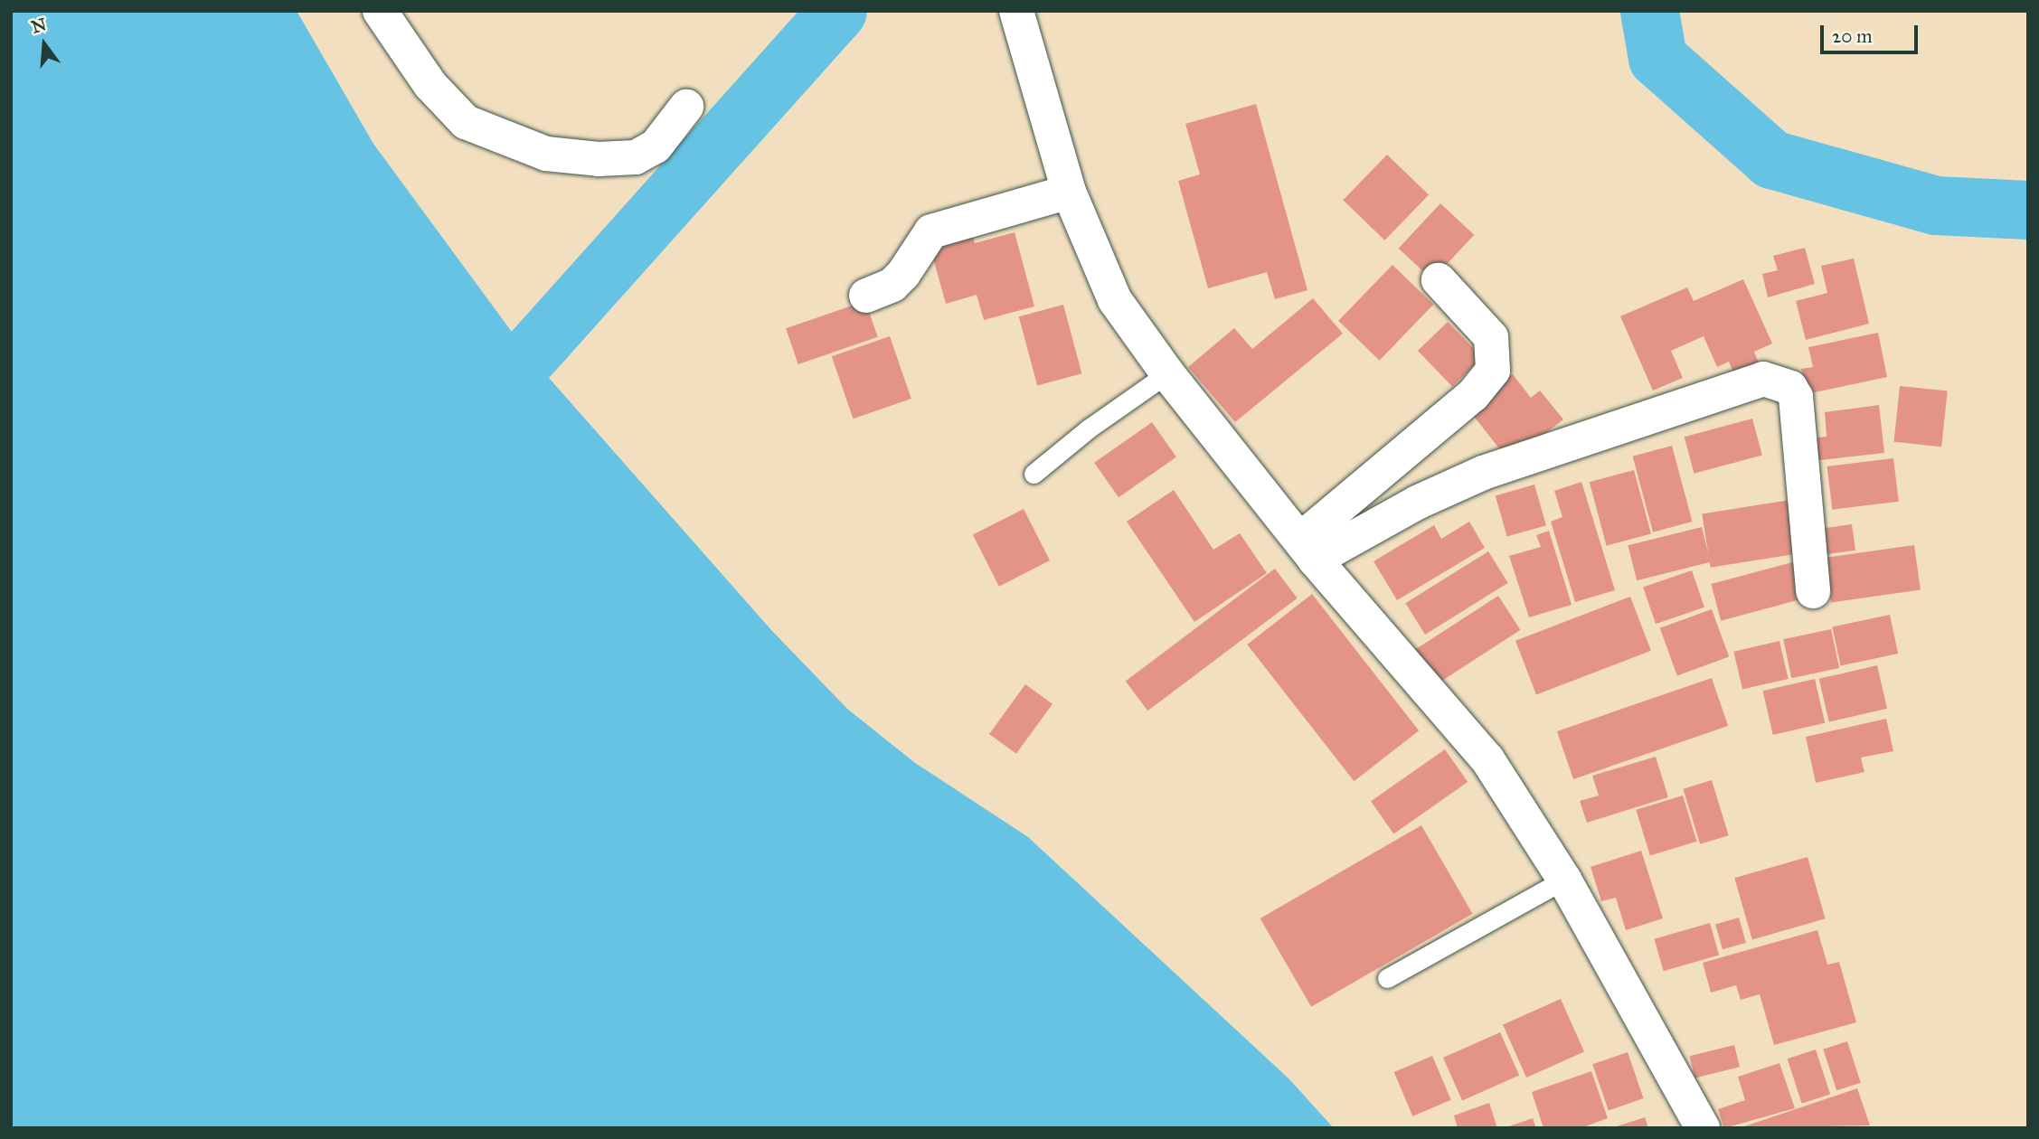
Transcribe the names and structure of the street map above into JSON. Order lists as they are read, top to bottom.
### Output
{
  "scale_bar": "20 m",
  "north": "top"
}
